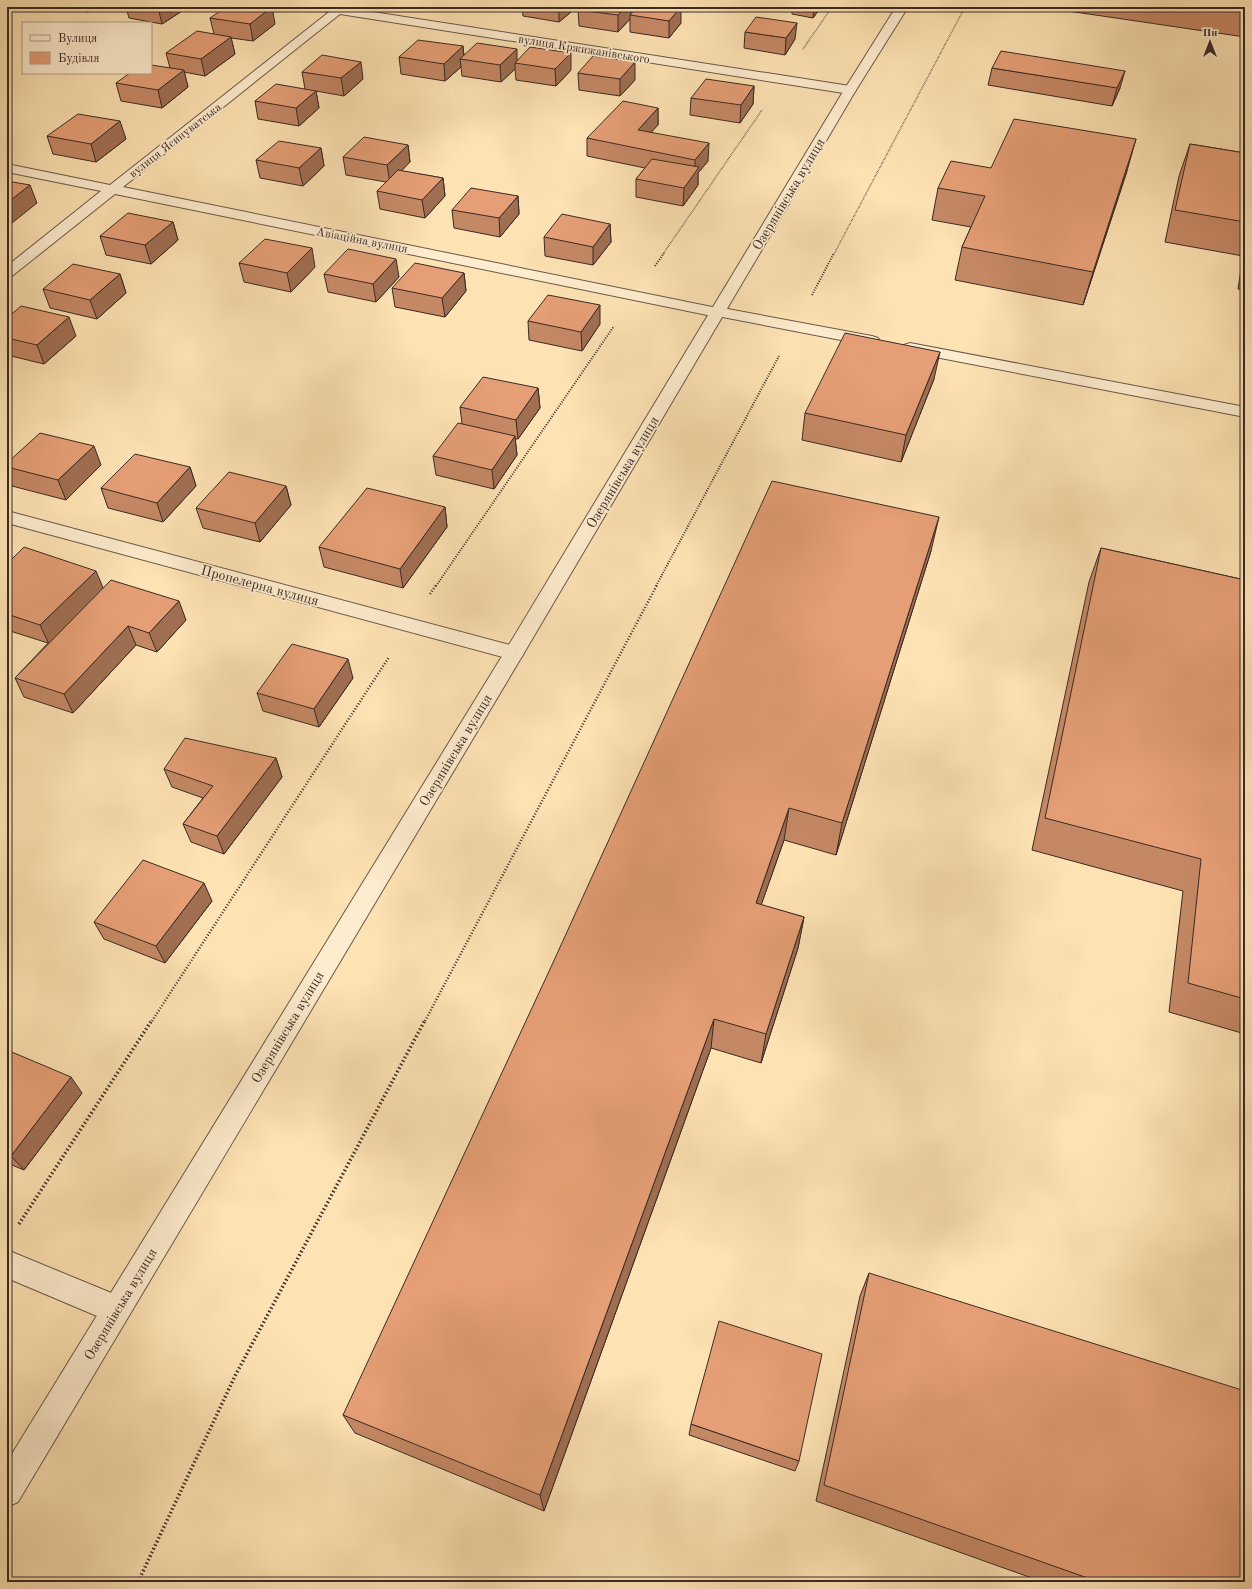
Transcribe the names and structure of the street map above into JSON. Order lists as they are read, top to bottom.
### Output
{
  "streets": {
    "street": [
      "вулиця Кржижанівського",
      "вулиця Ясинуватська",
      "Озерянівська вулиця",
      "Авіаційна вулиця",
      "Пропелерна вулиця"
    ]
  },
  "crossings": [
    ["вулиця Кржижанівського", "вулиця Ясинуватська"],
    ["вулиця Кржижанівського", "Озерянівська вулиця"],
    ["вулиця Ясинуватська", "Авіаційна вулиця"],
    ["Озерянівська вулиця", "Авіаційна вулиця"],
    ["Озерянівська вулиця", "Пропелерна вулиця"]
  ],
  "legend": ["Вулиця", "Будівля"],
  "north": "top"
}
